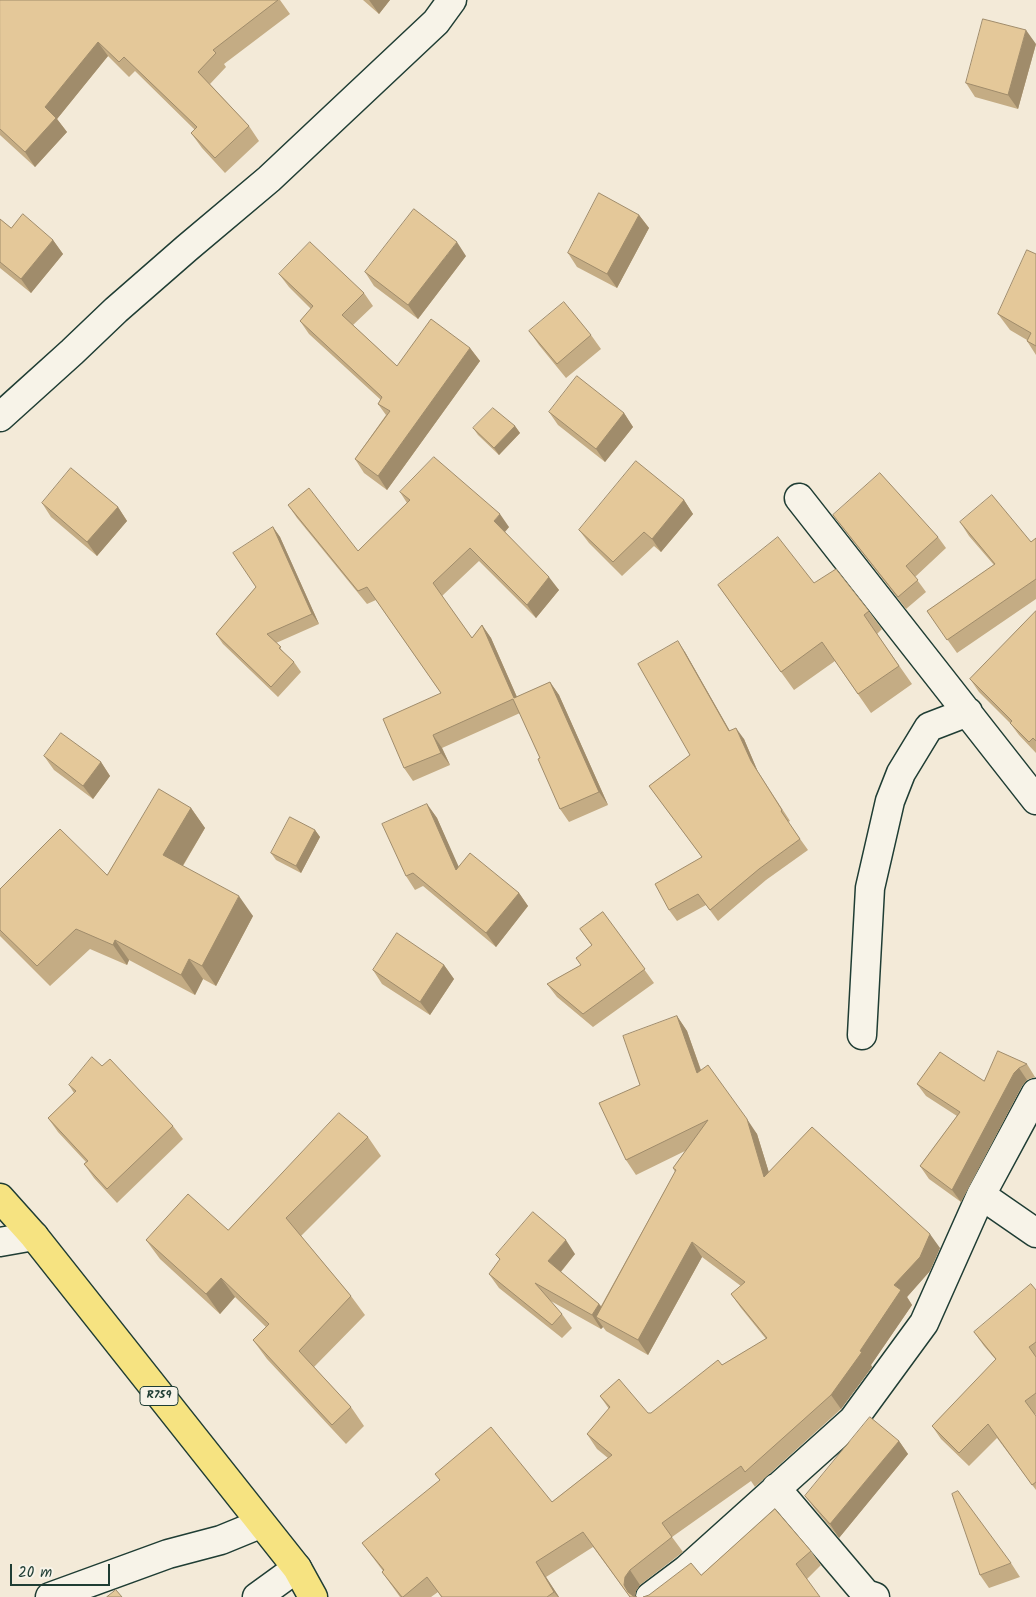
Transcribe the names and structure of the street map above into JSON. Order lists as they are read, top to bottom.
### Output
{
  "streets": {
    "main road": ["R759"]
  },
  "scale_bar": "20 m"
}
